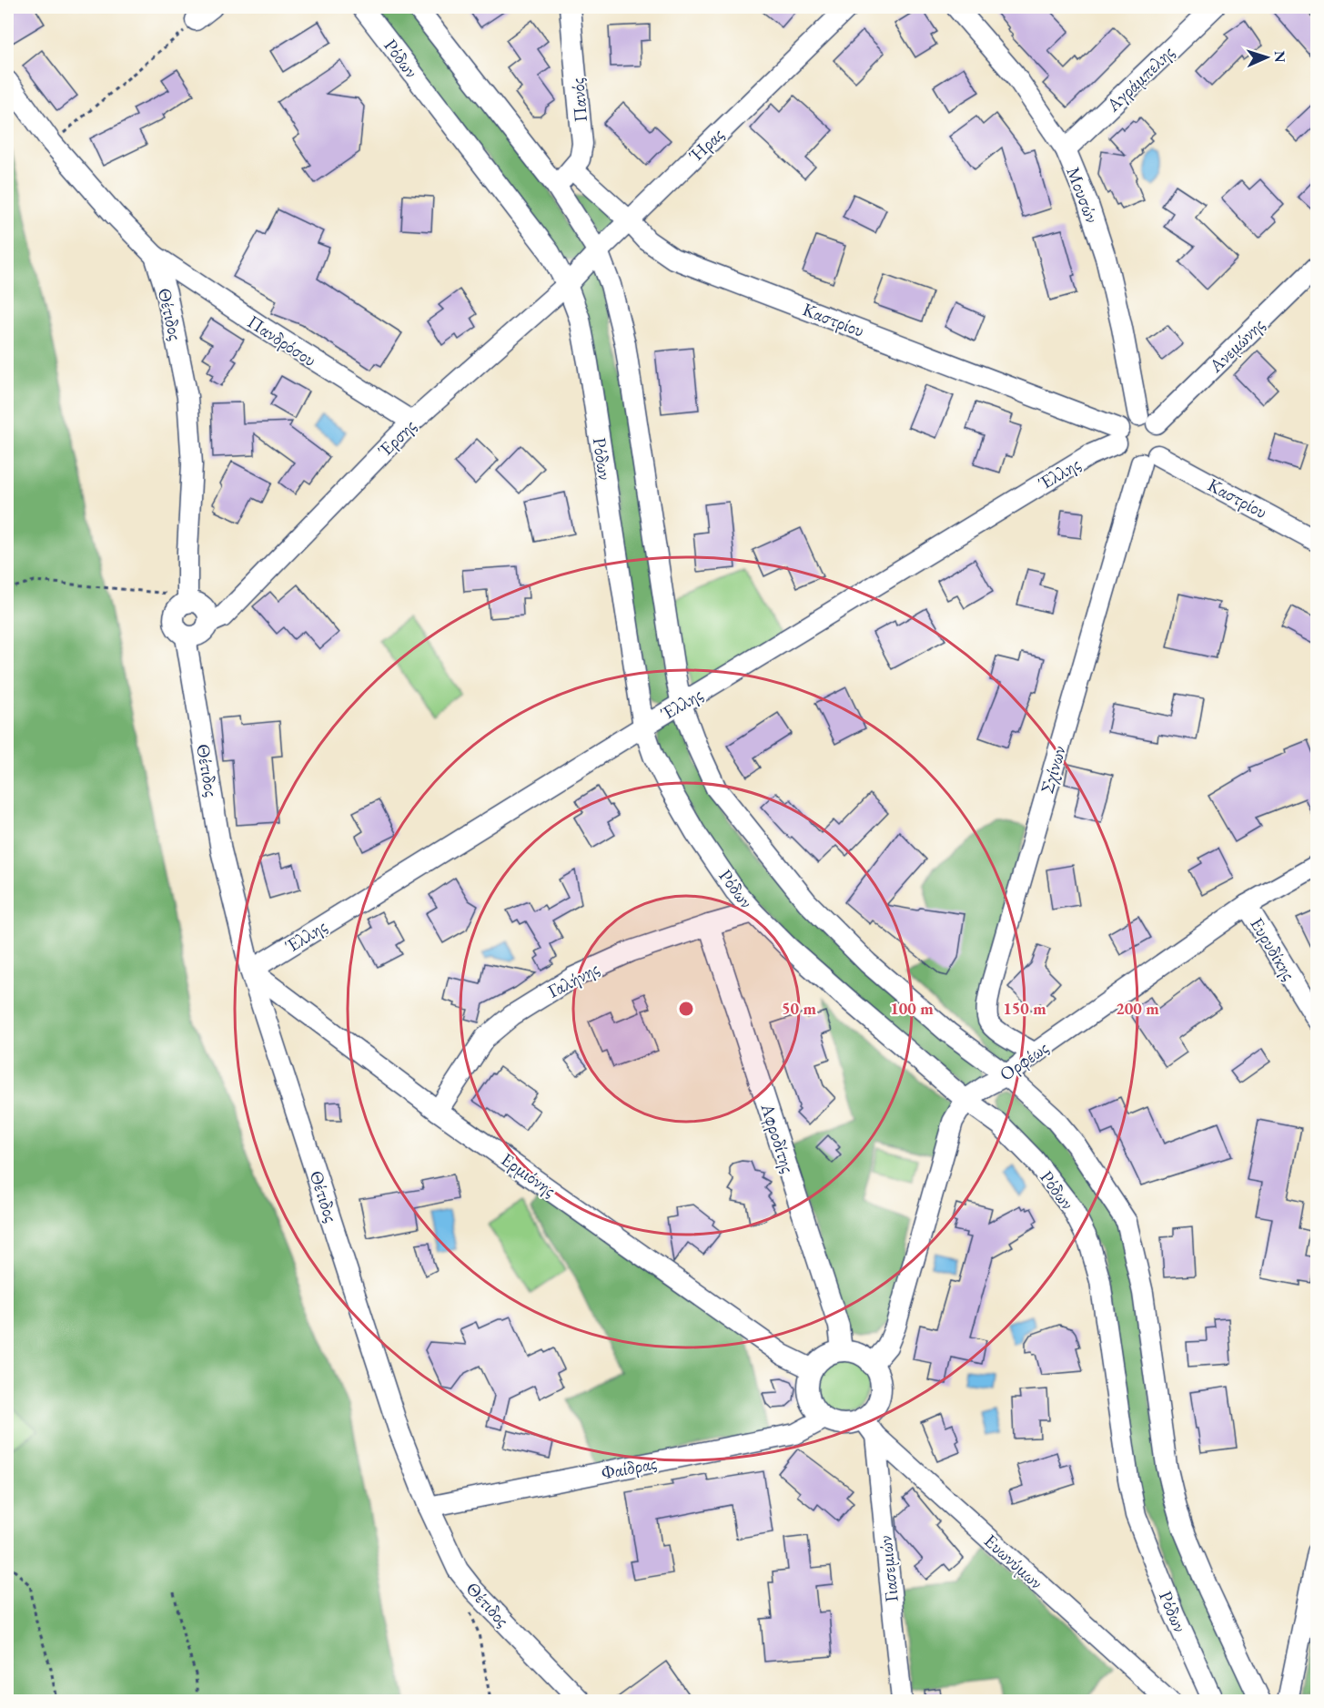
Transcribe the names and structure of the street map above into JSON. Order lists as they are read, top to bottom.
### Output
{
  "streets": {
    "street": [
      "Ρόδων",
      "Αγράμπελης",
      "Πανός",
      "Ήρας",
      "Μουσών",
      "Θέτιδος",
      "Καστρίου",
      "Πανδρόσου",
      "Ανεμώνης",
      "Έρσης",
      "Έλλης",
      "Σχίνων",
      "Ευρυδίκης",
      "Γαλήνης",
      "Ορφέως",
      "Αφροδίτης",
      "Ερμιόνης",
      "Φαίδρας",
      "Ευωνύμων",
      "Γιασεμιών"
    ]
  },
  "crossings": [
    ["Ρόδων", "Ήρας"],
    ["Ρόδων", "Έρσης"],
    ["Ρόδων", "Έλλης"],
    ["Ρόδων", "Γαλήνης"],
    ["Ρόδων", "Ορφέως"],
    ["Αγράμπελης", "Μουσών"],
    ["Πανός", "Καστρίου"],
    ["Ήρας", "Καστρίου"],
    ["Ήρας", "Έρσης"],
    ["Μουσών", "Καστρίου"],
    ["Μουσών", "Ανεμώνης"],
    ["Μουσών", "Έλλης"],
    ["Μουσών", "Σχίνων"],
    ["Θέτιδος", "Πανδρόσου"],
    ["Θέτιδος", "Έρσης"],
    ["Θέτιδος", "Έλλης"],
    ["Θέτιδος", "Ερμιόνης"],
    ["Θέτιδος", "Φαίδρας"],
    ["Καστρίου", "Ανεμώνης"],
    ["Καστρίου", "Έλλης"],
    ["Καστρίου", "Σχίνων"],
    ["Πανδρόσου", "Έρσης"],
    ["Ανεμώνης", "Έλλης"],
    ["Ανεμώνης", "Σχίνων"],
    ["Έλλης", "Σχίνων"],
    ["Έλλης", "Ερμιόνης"],
    ["Σχίνων", "Ορφέως"],
    ["Ευρυδίκης", "Ορφέως"],
    ["Γαλήνης", "Αφροδίτης"],
    ["Γαλήνης", "Ερμιόνης"],
    ["Ορφέως", "Αφροδίτης"],
    ["Ορφέως", "Ερμιόνης"],
    ["Ορφέως", "Φαίδρας"],
    ["Ορφέως", "Ευωνύμων"],
    ["Αφροδίτης", "Ερμιόνης"],
    ["Αφροδίτης", "Φαίδρας"],
    ["Αφροδίτης", "Ευωνύμων"],
    ["Ερμιόνης", "Φαίδρας"],
    ["Ερμιόνης", "Ευωνύμων"],
    ["Φαίδρας", "Ευωνύμων"],
    ["Ευωνύμων", "Γιασεμιών"]
  ],
  "north": "right",
  "rings": [
    "50 m",
    "100 m",
    "150 m",
    "200 m"
  ]
}
